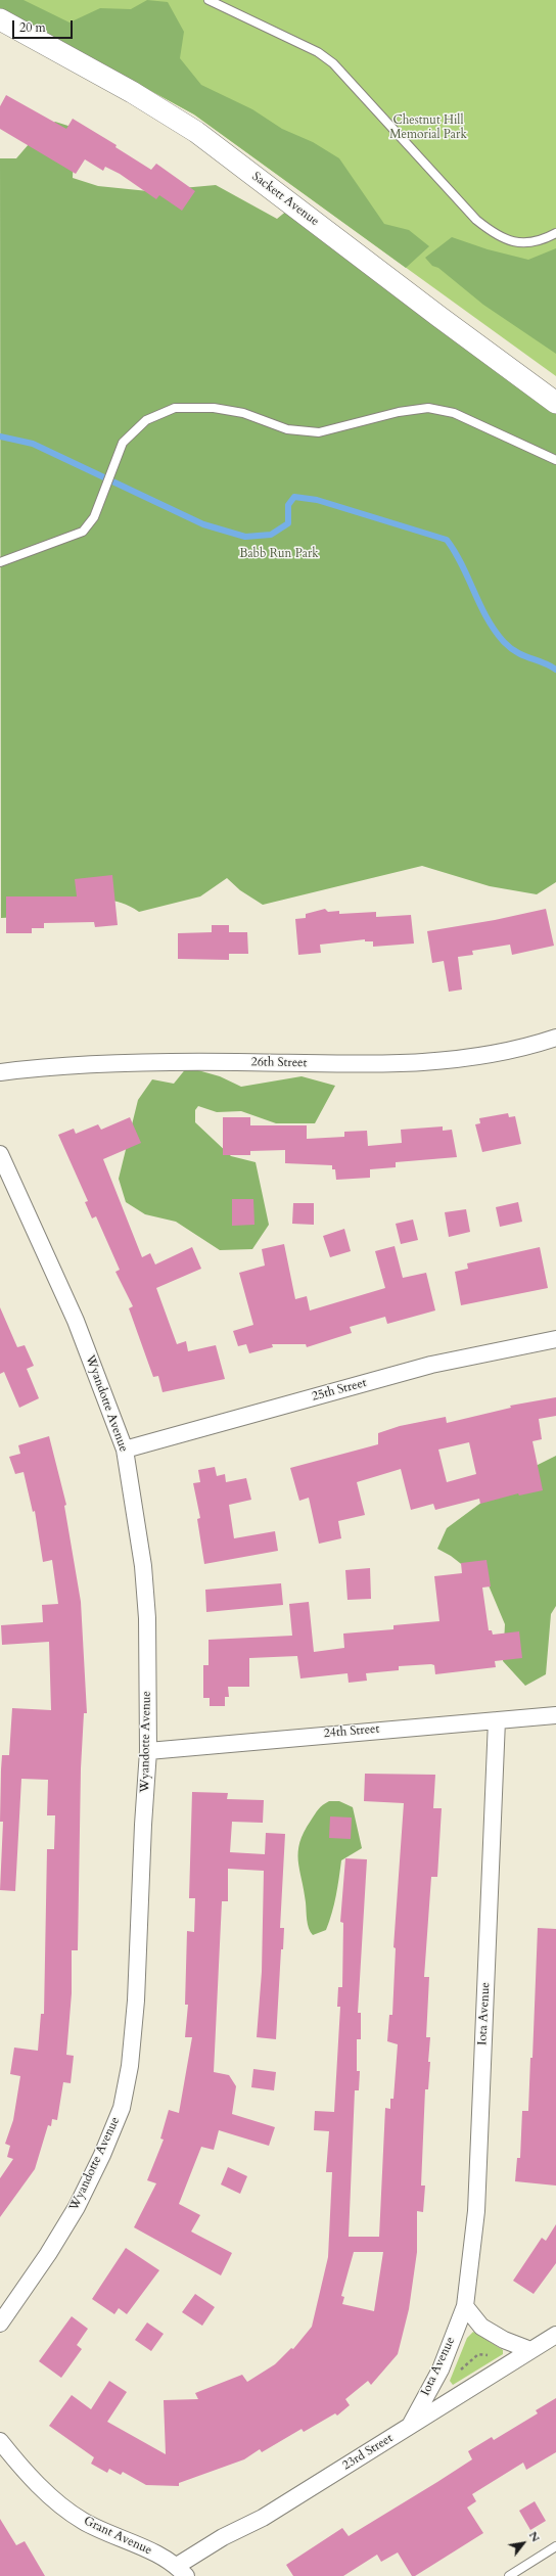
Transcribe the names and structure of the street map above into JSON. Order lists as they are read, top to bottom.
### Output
{
  "streets": {
    "street": [
      "Sackett Avenue",
      "26th Street",
      "25th Street",
      "Wyandotte Avenue",
      "24th Street",
      "Iota Avenue",
      "23rd Street",
      "Grant Avenue"
    ]
  },
  "crossings": [
    ["25th Street", "Wyandotte Avenue"],
    ["Wyandotte Avenue", "24th Street"],
    ["24th Street", "Iota Avenue"],
    ["Iota Avenue", "23rd Street"],
    ["23rd Street", "Grant Avenue"]
  ],
  "parks": ["Chestnut Hill Memorial Park", "Babb Run Park"],
  "scale_bar": "20 m",
  "north": "top right"
}
